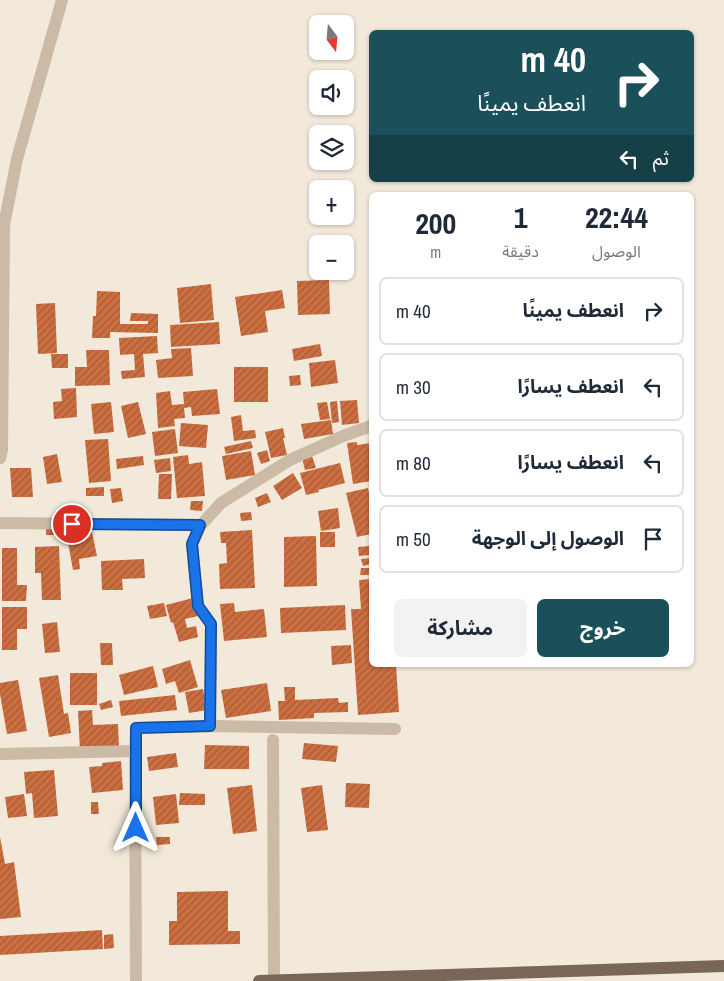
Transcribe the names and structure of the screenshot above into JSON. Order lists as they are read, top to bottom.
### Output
{
  "north": "bottom",
  "page": {
    "map_buttons": ["+", "−"],
    "turn": ["40 m", "انعطف يمينًا"],
    "then": "ثم",
    "eta": [
      "22:44",
      "الوصول",
      "1",
      "دقيقة",
      "200",
      "m"
    ],
    "list": [
      {
        "name": "انعطف يمينًا",
        "value": "40 m"
      },
      {
        "name": "انعطف يسارًا",
        "value": "30 m"
      },
      {
        "name": "انعطف يسارًا",
        "value": "80 m"
      },
      {
        "name": "الوصول إلى الوجهة",
        "value": "50 m"
      }
    ],
    "buttons": ["خروج", "مشاركة"]
  }
}
